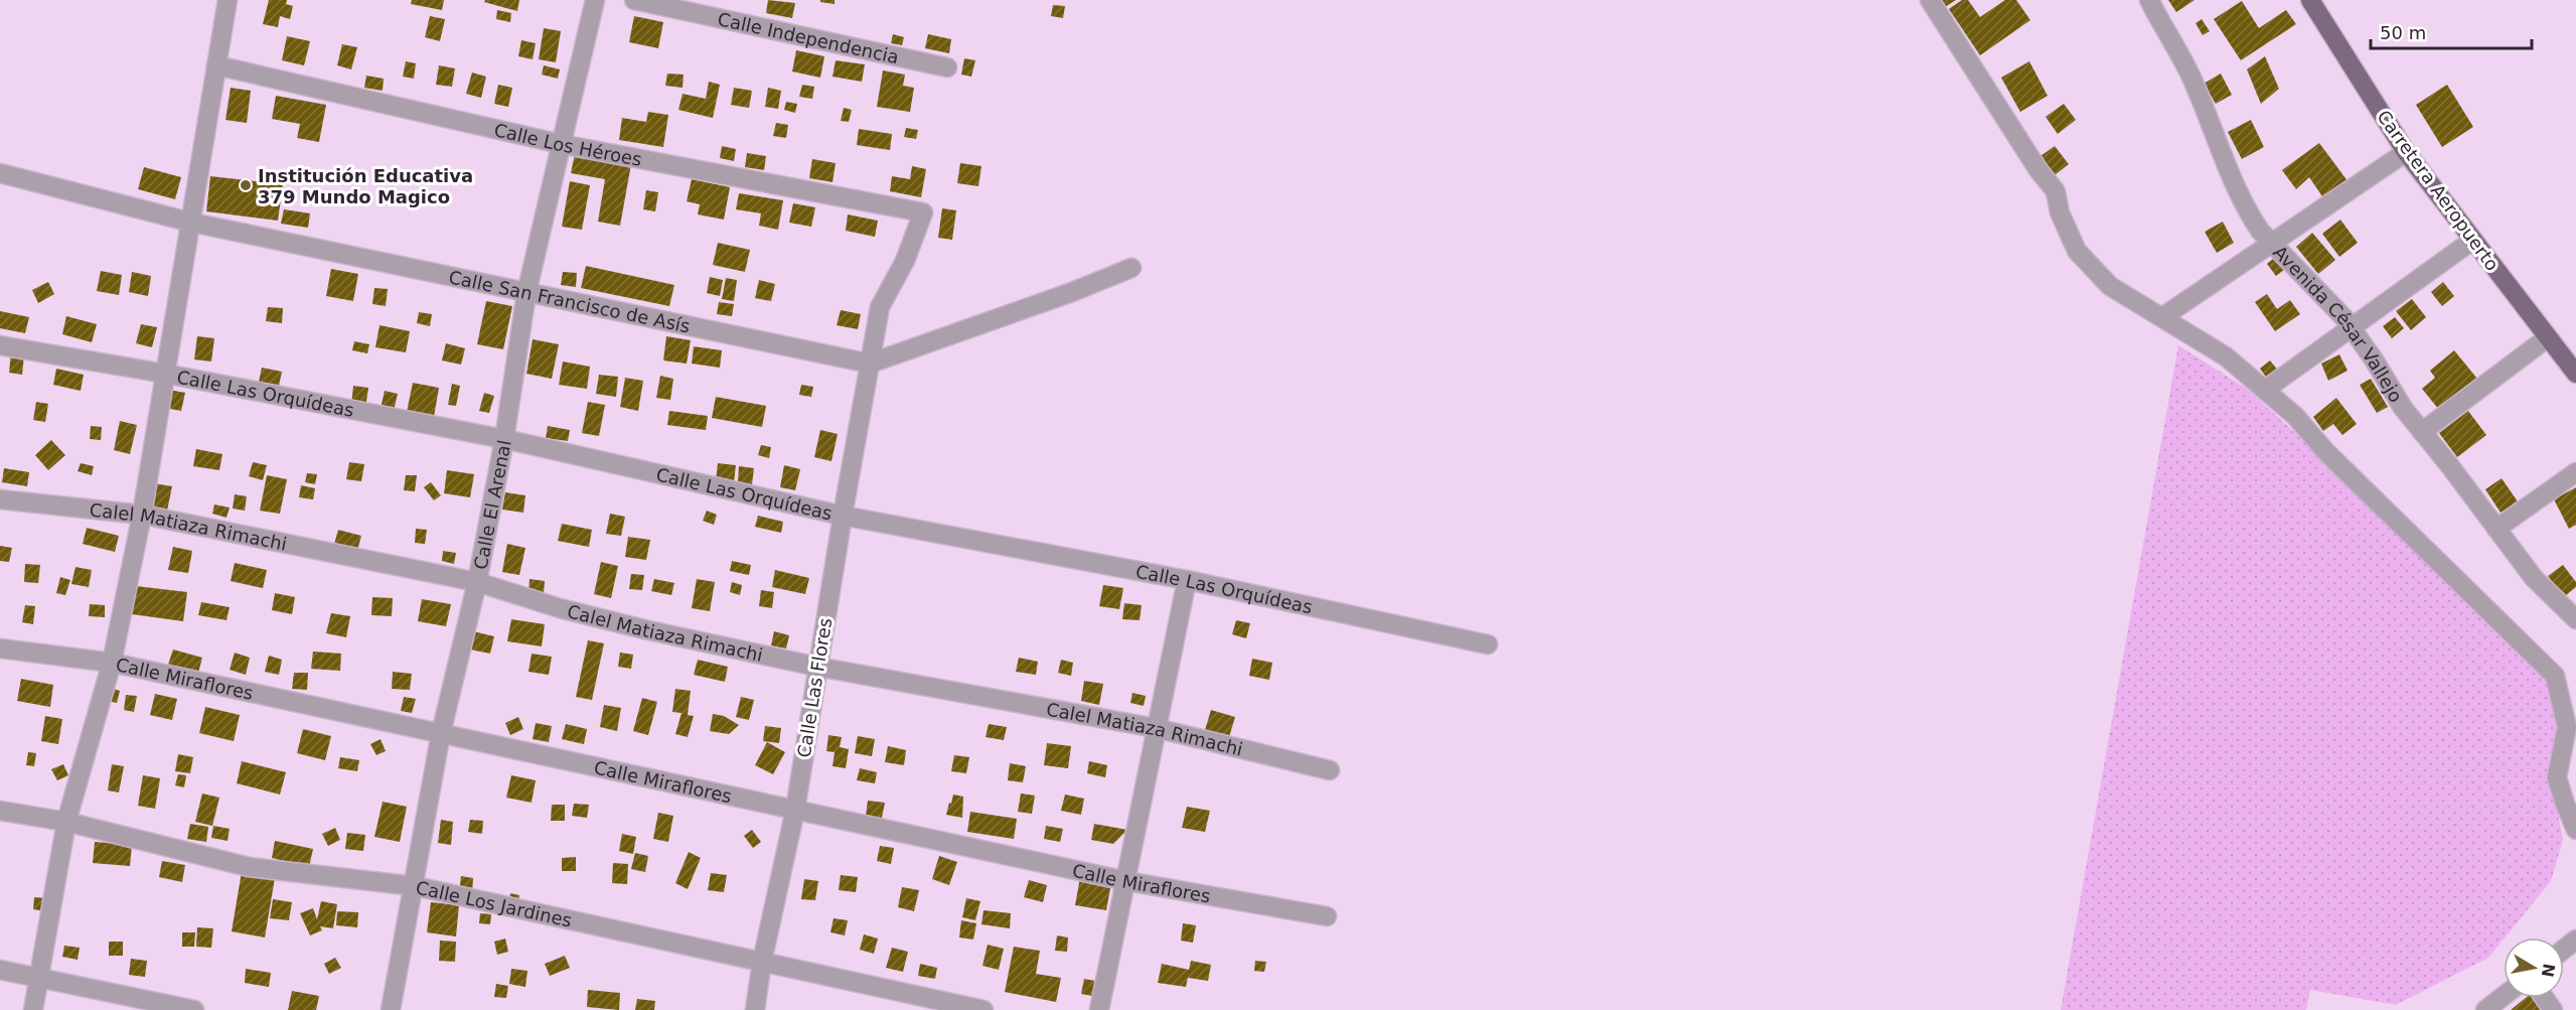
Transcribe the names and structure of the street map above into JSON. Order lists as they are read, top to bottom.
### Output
{
  "streets": {
    "main road": ["Carretera Aeropuerto"],
    "street": [
      "Calle Independencia",
      "Calle Los Héroes",
      "Calle San Francisco de Asís",
      "Avenida César Vallejo",
      "Calle Las Orquídeas",
      "Calle El Arenal",
      "Calel Matiaza Rimachi",
      "Calle Miraflores",
      "Calle Las Flores",
      "Calle Los Jardines"
    ]
  },
  "crossings": [
    ["Calle Los Héroes", "Calle El Arenal"],
    ["Calle Los Héroes", "Calle Las Flores"],
    ["Calle San Francisco de Asís", "Calle El Arenal"],
    ["Calle San Francisco de Asís", "Calle Las Flores"],
    ["Calle Las Orquídeas", "Calle El Arenal"],
    ["Calle Las Orquídeas", "Calle Las Flores"],
    ["Calle El Arenal", "Calel Matiaza Rimachi"],
    ["Calle El Arenal", "Calle Miraflores"],
    ["Calle El Arenal", "Calle Los Jardines"],
    ["Calel Matiaza Rimachi", "Calle Las Flores"],
    ["Calle Miraflores", "Calle Las Flores"],
    ["Calle Las Flores", "Calle Los Jardines"]
  ],
  "places": ["Institución Educativa 379 Mundo Magico"],
  "scale_bar": "50 m",
  "north": "right"
}
